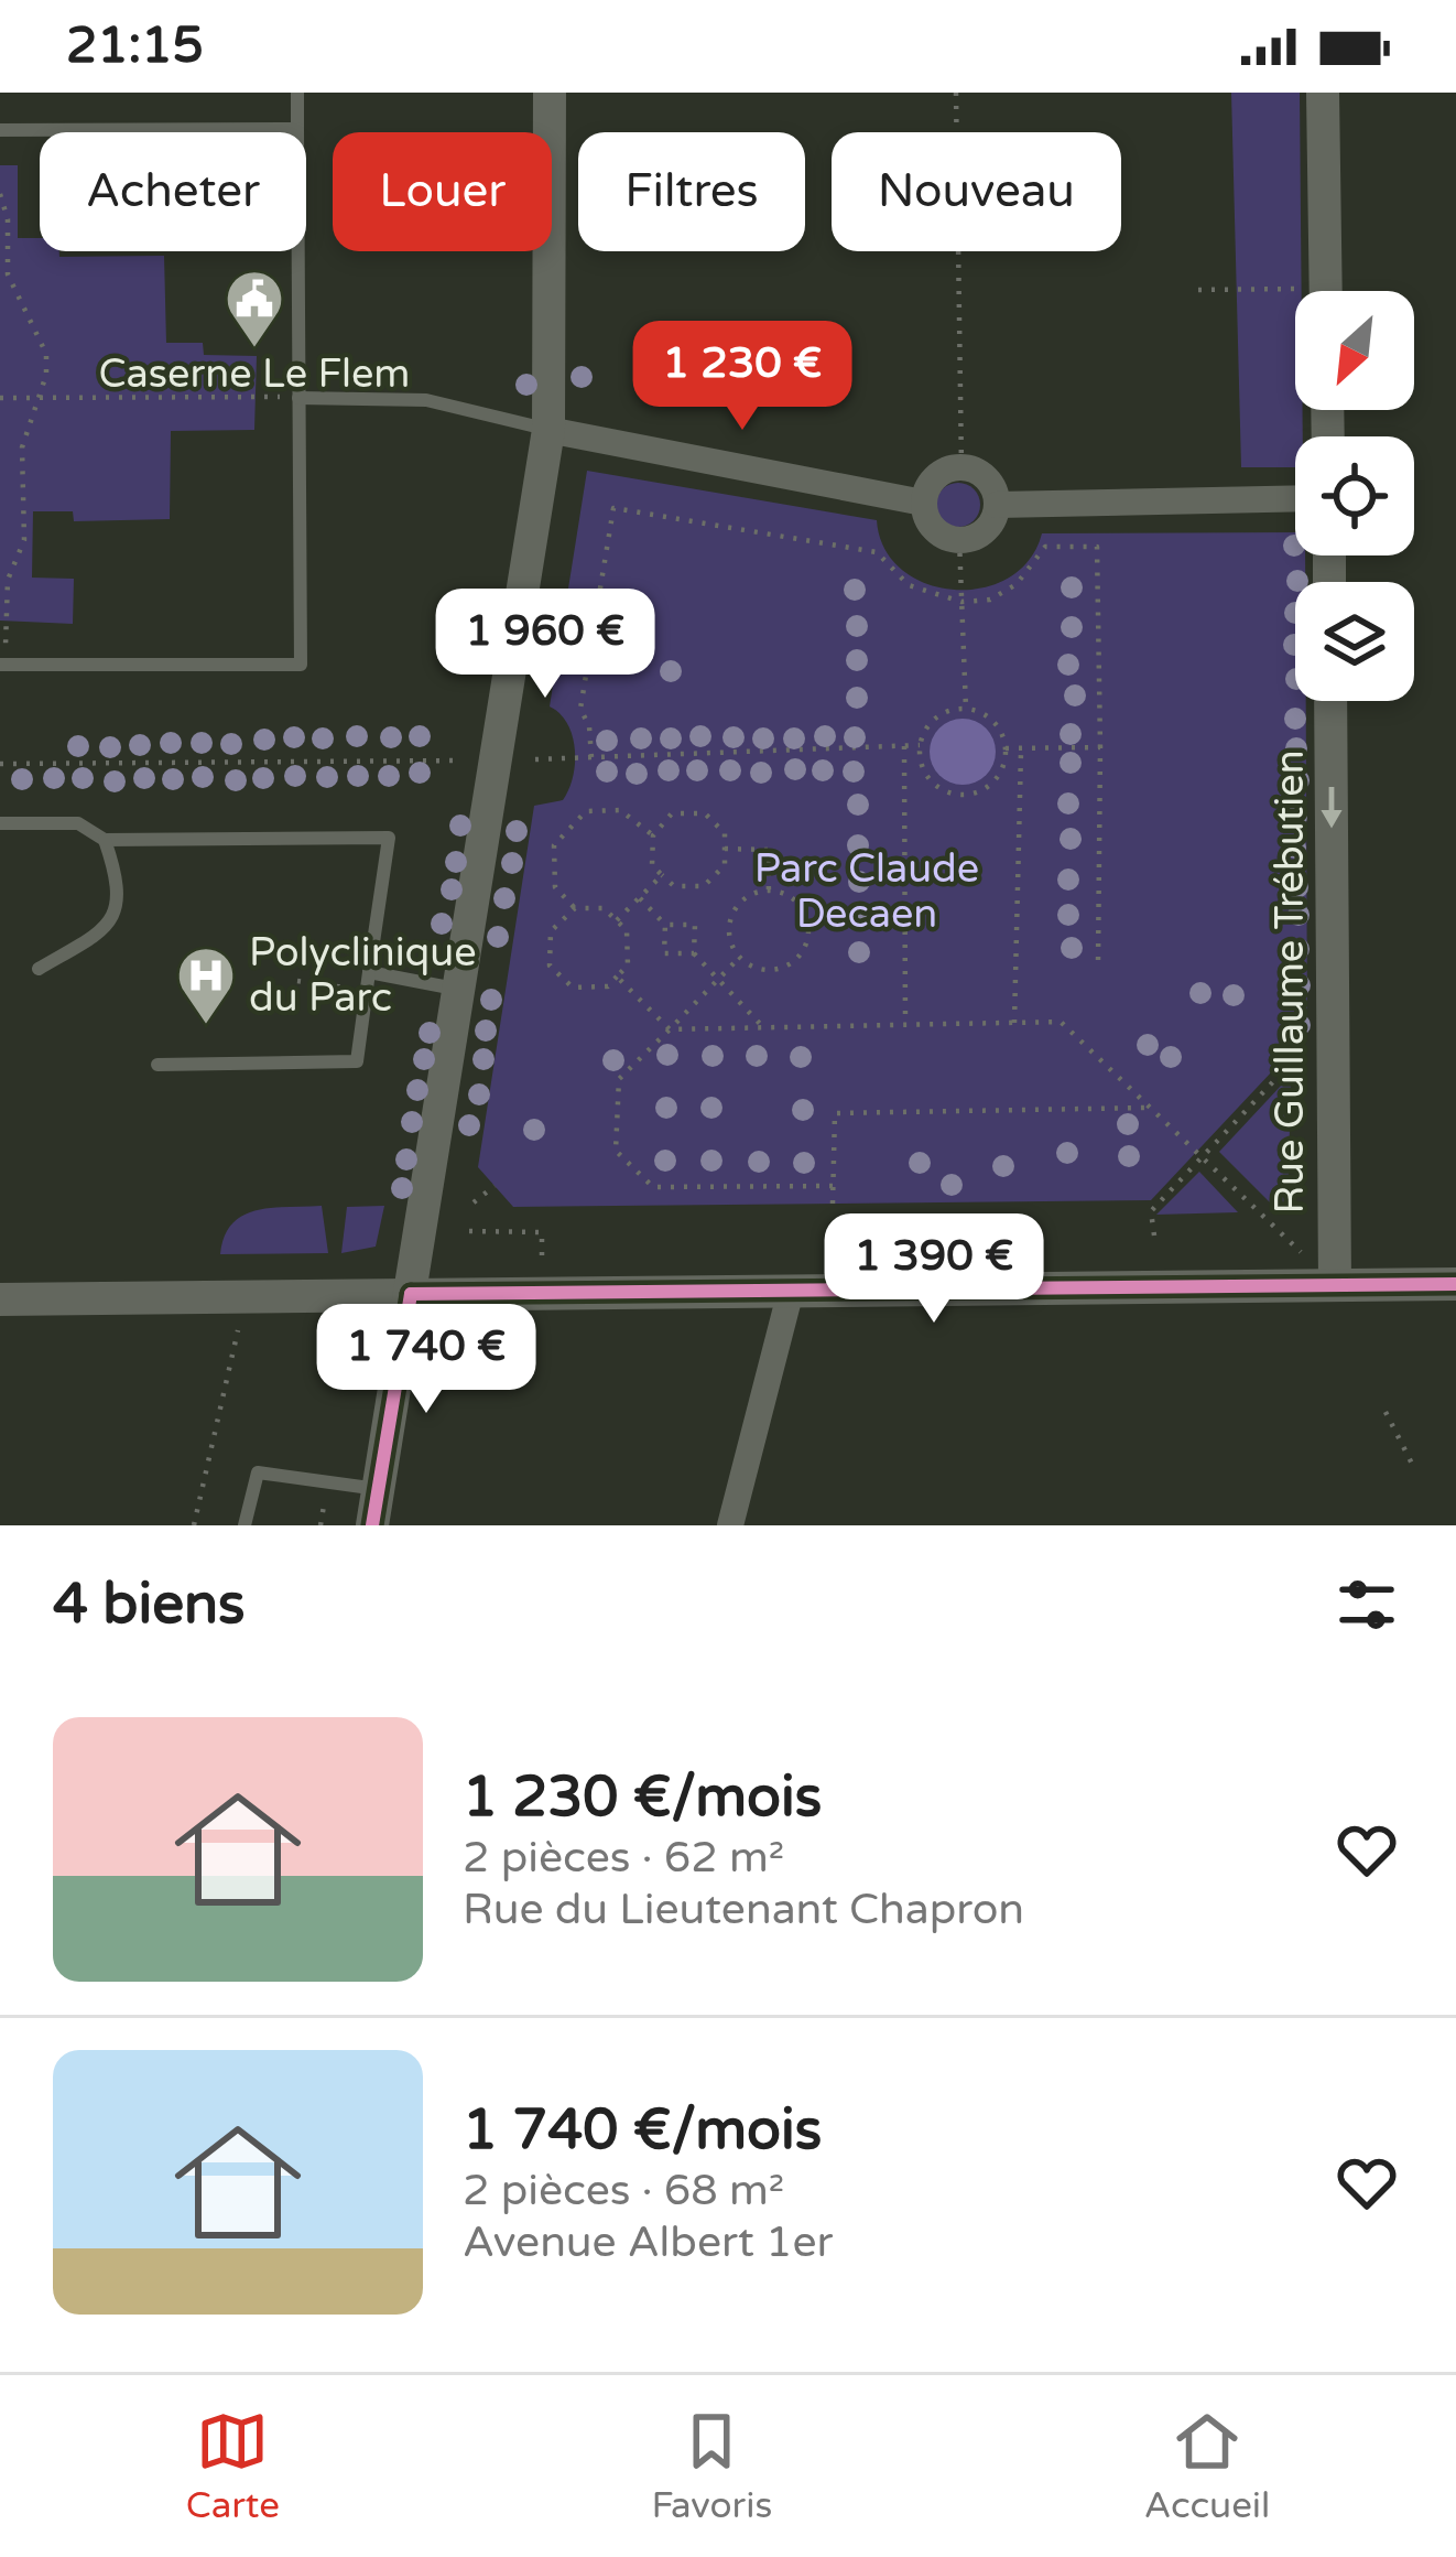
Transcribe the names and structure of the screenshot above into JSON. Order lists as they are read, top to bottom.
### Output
{
  "streets": {
    "street": ["Rue Guillaume Trébutien"]
  },
  "one_way": ["Rue Guillaume Trébutien"],
  "parks": ["Parc Claude Decaen"],
  "places": {
    "public building": ["Caserne Le Flem"],
    "hospital": ["Polyclinique du Parc"]
  },
  "north": "bottom left",
  "page": {
    "status": "21:15",
    "chip": [
      "Acheter",
      "Louer",
      "Filtres",
      "Nouveau"
    ],
    "price": [
      "1 230 €",
      "1 960 €",
      "1 390 €",
      "1 740 €"
    ],
    "heading": "4 biens",
    "list": [
      {
        "name": "1 230 €/mois",
        "note": "2 pièces · 62 m² · Rue du Lieutenant Chapron"
      },
      {
        "name": "1 740 €/mois",
        "note": "2 pièces · 68 m² · Avenue Albert 1er"
      }
    ],
    "tabs": ["Carte", "Favoris", "Accueil"]
  }
}
